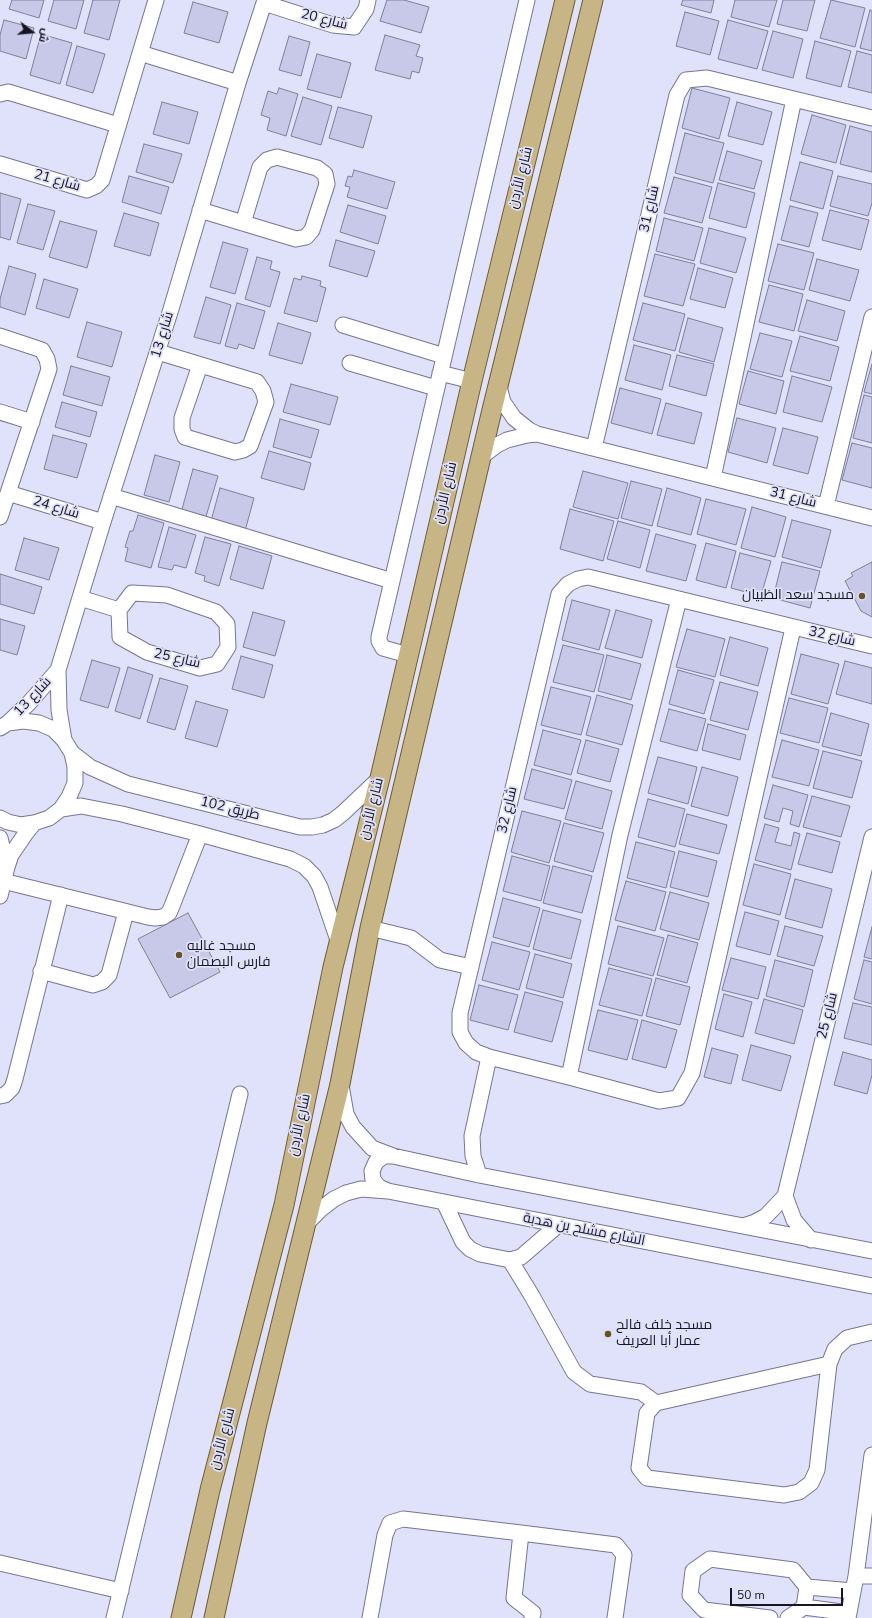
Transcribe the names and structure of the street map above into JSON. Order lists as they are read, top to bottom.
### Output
{
  "streets": {
    "main road": ["شارع الأردن"],
    "street": [
      "شارع 20",
      "شارع 21",
      "شارع 31",
      "شارع 13",
      "شارع 24",
      "شارع 32",
      "شارع 25",
      "طريق 102",
      "الشارع مشلح بن هدبة"
    ]
  },
  "crossings": [
    ["شارع 20", "شارع 13"],
    ["شارع الأردن", "شارع 31"],
    ["شارع الأردن", "طريق 102"],
    ["شارع الأردن", "الشارع مشلح بن هدبة"],
    ["شارع 13", "شارع 24"]
  ],
  "places": ["مسجد سعد الظبيان", "مسجد غاليه فارس البصمان", "مسجد خلف فالح عمار أبا العريف"],
  "scale_bar": "50 m",
  "north": "right"
}
